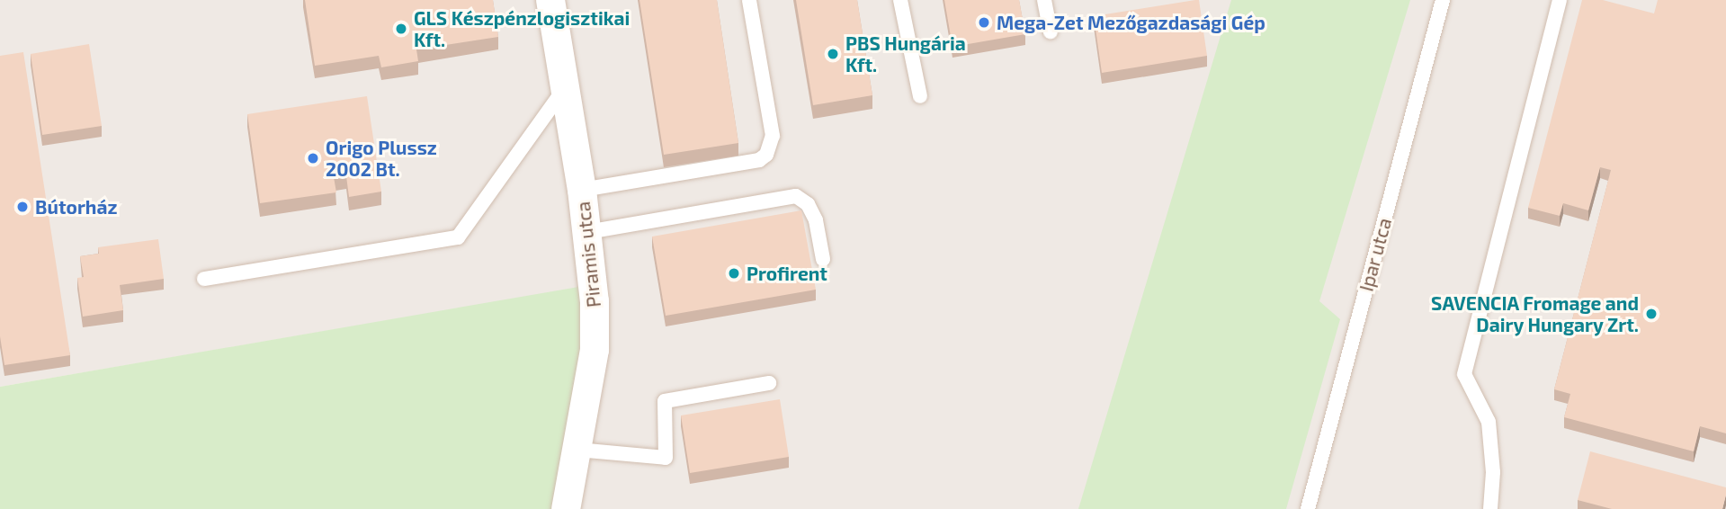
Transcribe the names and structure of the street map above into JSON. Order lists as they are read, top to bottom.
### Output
{
  "streets": {
    "street": ["Piramis utca"],
    "lane": ["Ipar utca"]
  },
  "places": [
    "Mega-Zet Mezőgazdasági Gép",
    "GLS Készpénzlogisztikai Kft.",
    "PBS Hungária Kft.",
    "Origo Plussz 2002 Bt.",
    "Bútorház",
    "Profirent",
    "SAVENCIA Fromage and Dairy Hungary Zrt."
  ]
}
